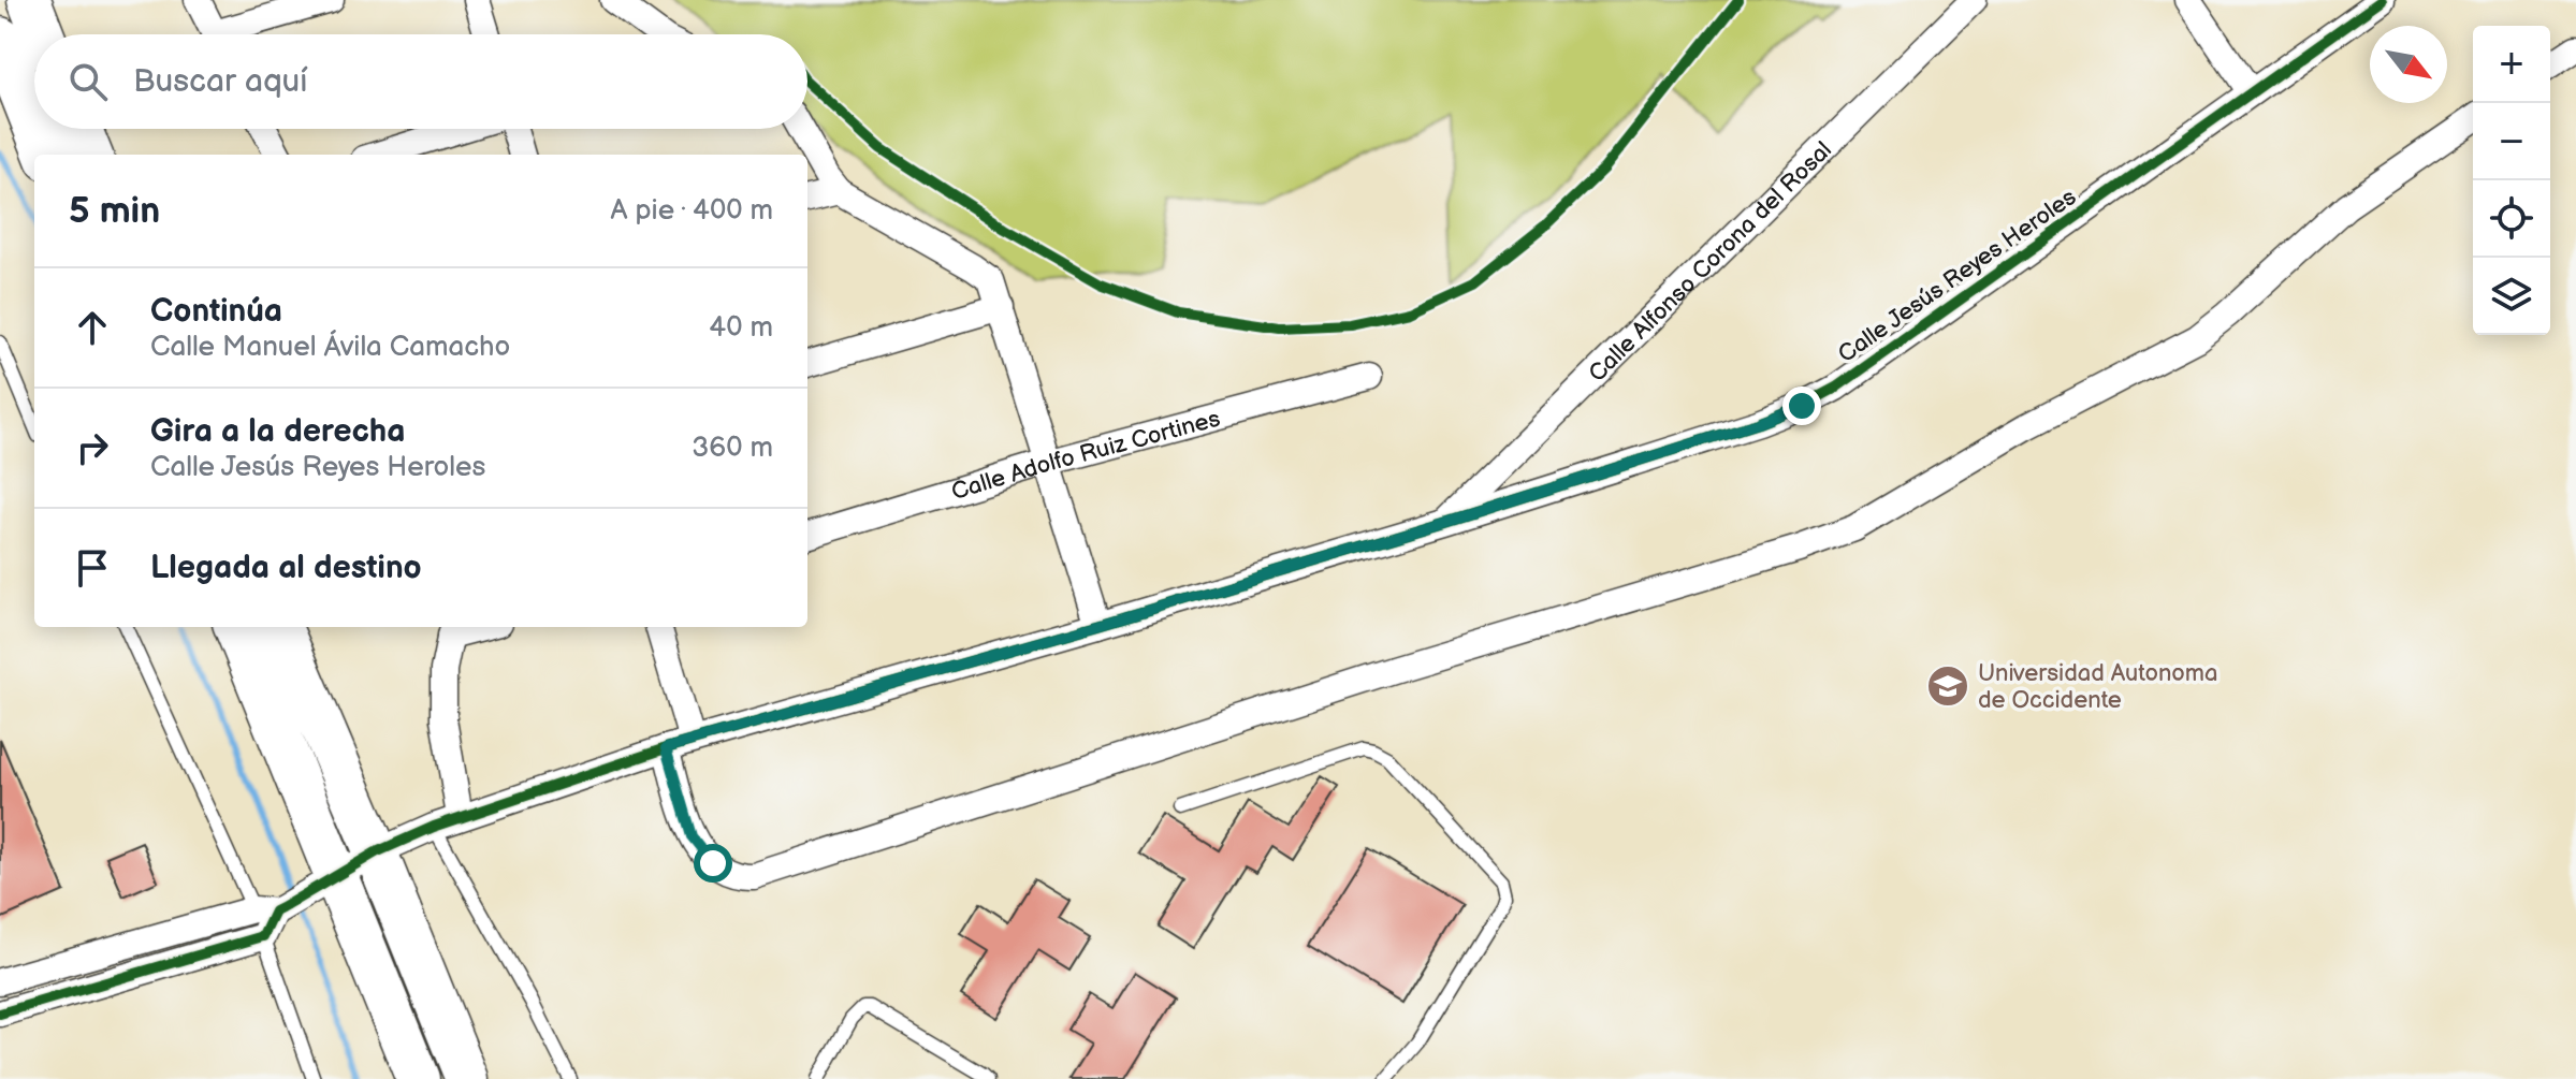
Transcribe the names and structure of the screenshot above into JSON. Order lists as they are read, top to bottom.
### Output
{
  "streets": {
    "street": ["Calle Alfonso Corona del Rosal", "Calle Jesús Reyes Heroles", "Calle Adolfo Ruiz Cortines"]
  },
  "crossings": [
    ["Calle Alfonso Corona del Rosal", "Calle Jesús Reyes Heroles"]
  ],
  "places": {
    "school or university": ["Universidad Autonoma de Occidente"]
  },
  "north": "bottom right",
  "page": {
    "map_buttons": ["+", "−"],
    "search": "Buscar aquí",
    "heading": ["5 min", "A pie · 400 m"],
    "list": [
      ["Continúa", "Calle Manuel Ávila Camacho", "40 m"],
      ["Gira a la derecha", "Calle Jesús Reyes Heroles", "360 m"],
      "Llegada al destino"
    ]
  }
}
